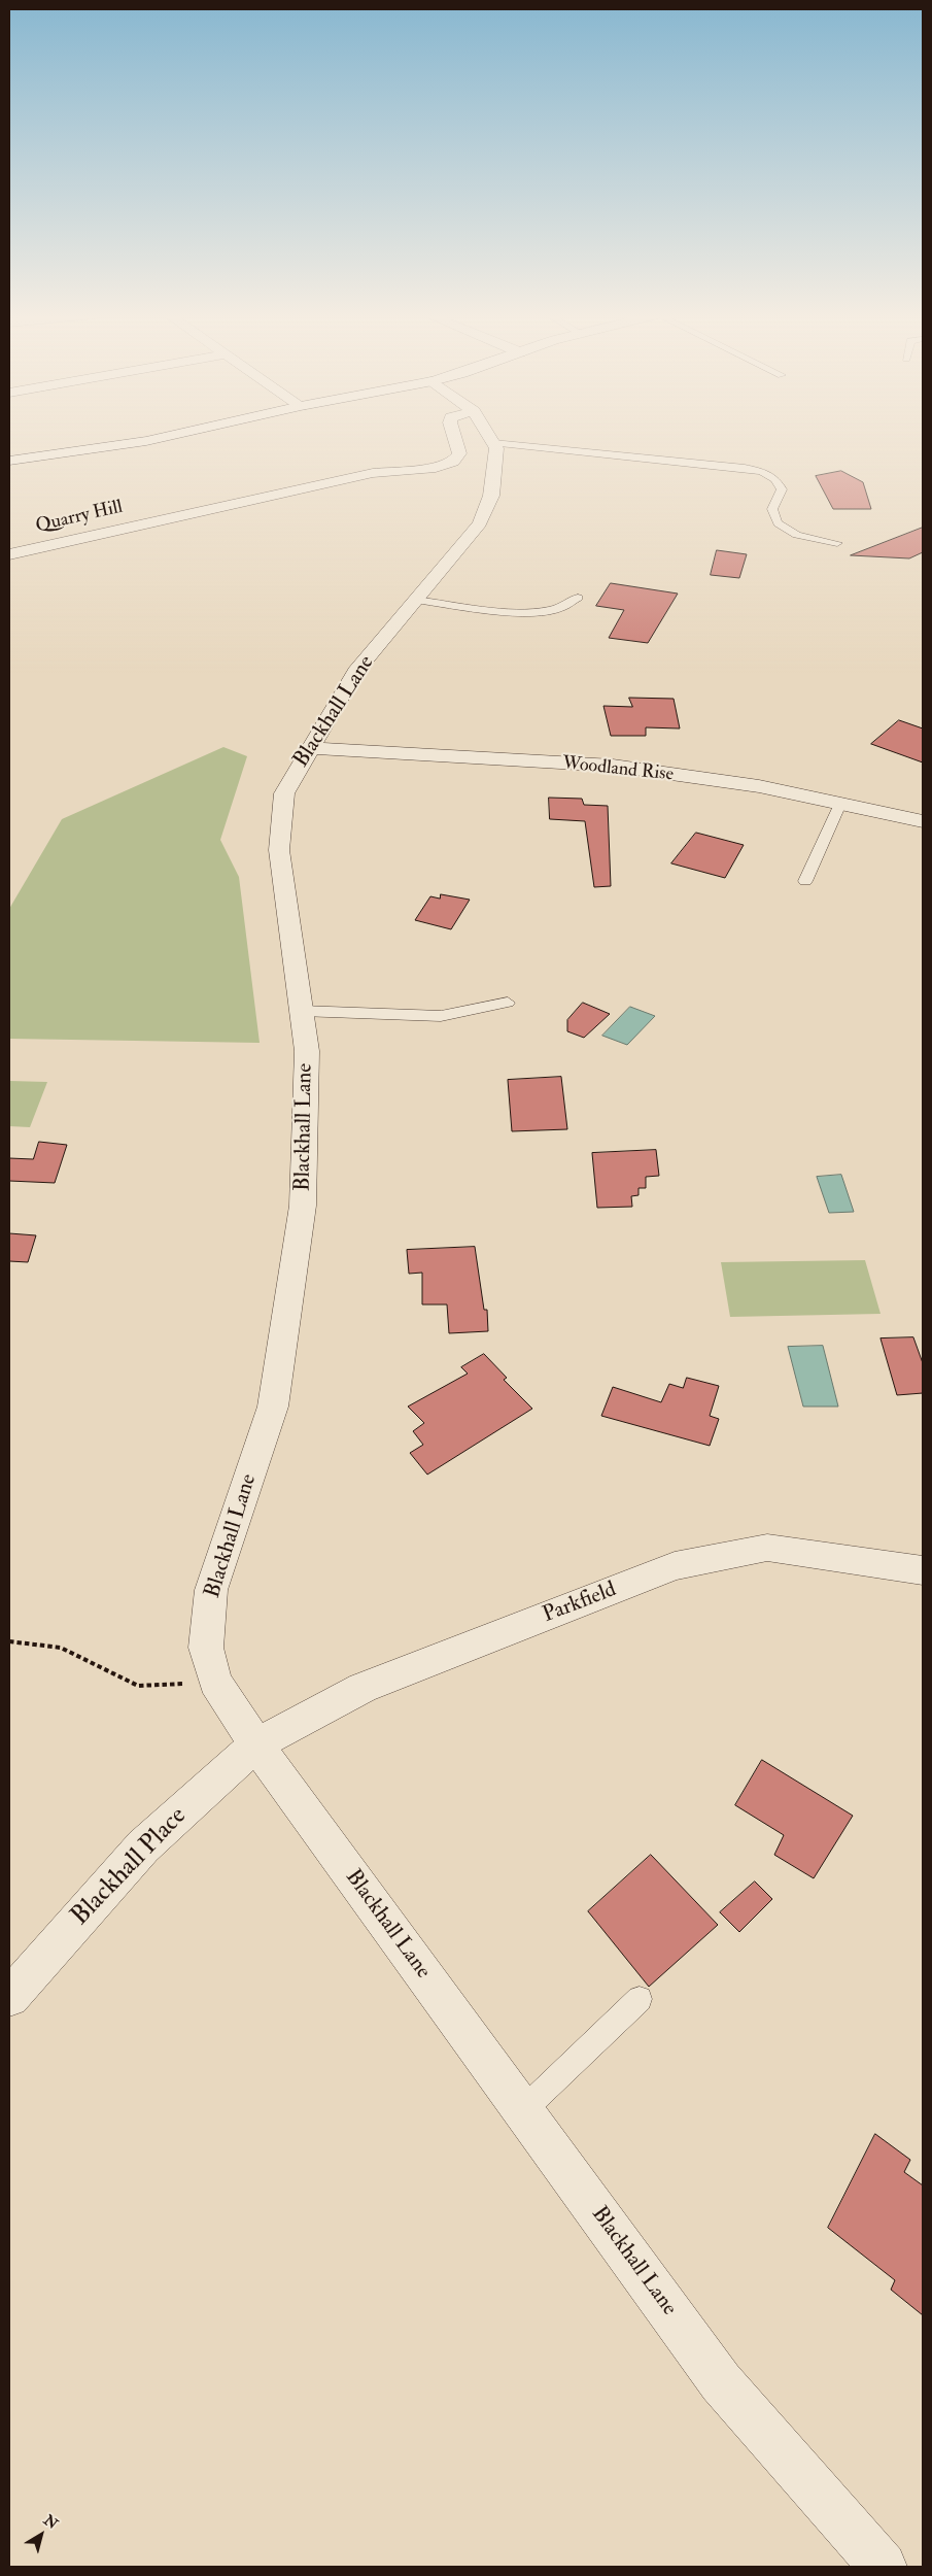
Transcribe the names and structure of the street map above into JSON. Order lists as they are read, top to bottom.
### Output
{
  "streets": {
    "street": [
      "Quarry Hill",
      "Blackhall Lane",
      "Woodland Rise",
      "Parkfield",
      "Blackhall Place"
    ]
  },
  "crossings": [
    ["Blackhall Lane", "Woodland Rise"],
    ["Blackhall Lane", "Parkfield"],
    ["Blackhall Lane", "Blackhall Place"],
    ["Parkfield", "Blackhall Place"]
  ],
  "north": "top right"
}
